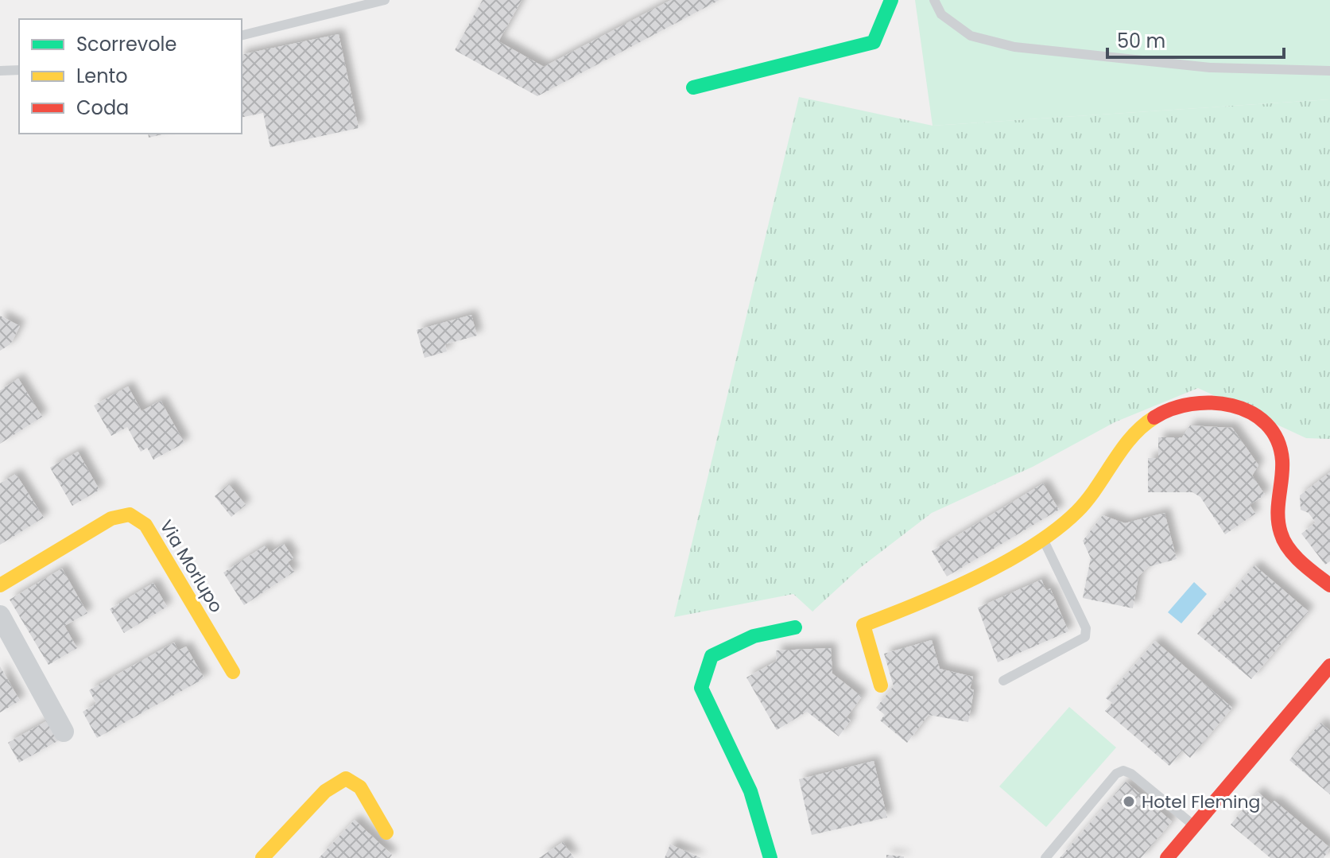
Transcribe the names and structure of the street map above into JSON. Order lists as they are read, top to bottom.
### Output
{
  "streets": {
    "street": ["Via Morlupo"]
  },
  "places": ["Hotel Fleming"],
  "legend": ["Scorrevole", "Lento", "Coda"],
  "scale_bar": "50 m"
}
